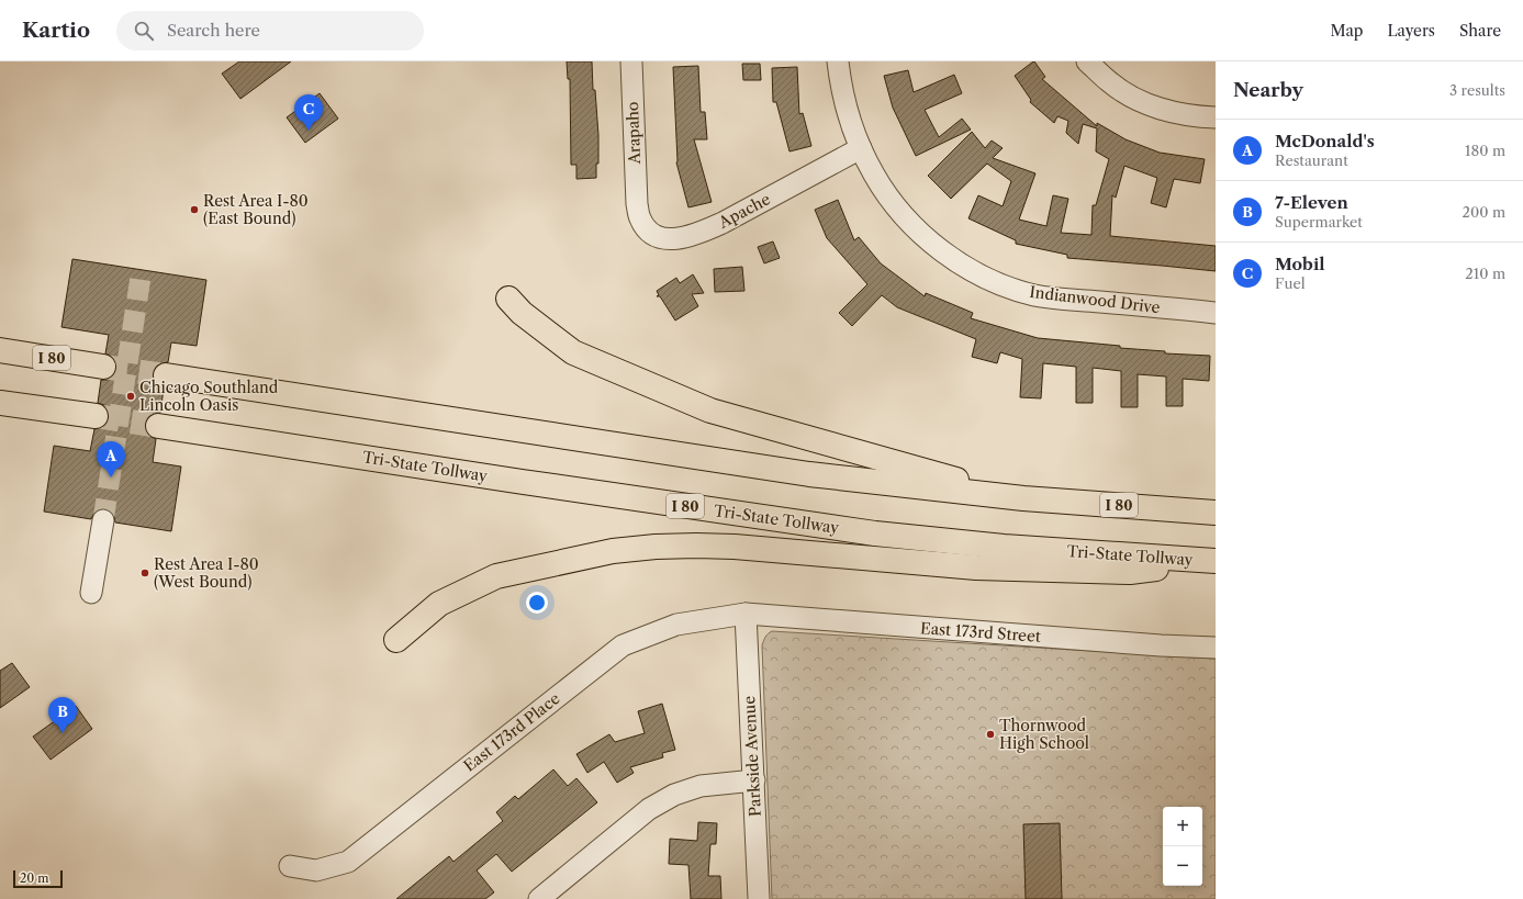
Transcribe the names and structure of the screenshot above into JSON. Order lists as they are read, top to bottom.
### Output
{
  "streets": {
    "highway": ["I 80", "Tri-State Tollway"],
    "street": [
      "Arapaho",
      "Apache",
      "Indianwood Drive",
      "East 173rd Street",
      "East 173rd Place",
      "Parkside Avenue"
    ]
  },
  "crossings": [
    ["Arapaho", "Apache"],
    ["Apache", "Indianwood Drive"],
    ["East 173rd Street", "East 173rd Place"],
    ["East 173rd Street", "Parkside Avenue"],
    ["East 173rd Place", "Parkside Avenue"]
  ],
  "places": [
    "Rest Area I-80 (East Bound)",
    "Chicago Southland Lincoln Oasis",
    "Rest Area I-80 (West Bound)",
    "Thornwood High School"
  ],
  "scale_bar": "20 m",
  "page": {
    "header": "Kartio",
    "search": "Search here",
    "nav": ["Map", "Layers", "Share"],
    "heading": ["Nearby", "3 results"],
    "pins": ["C", "A", "B"],
    "list": [
      {
        "mark": "A",
        "name": "McDonald's",
        "note": "Restaurant",
        "value": "180 m"
      },
      {
        "mark": "B",
        "name": "7-Eleven",
        "note": "Supermarket",
        "value": "200 m"
      },
      {
        "mark": "C",
        "name": "Mobil",
        "note": "Fuel",
        "value": "210 m"
      }
    ],
    "map_buttons": ["+", "−"],
    "scale": "20 m"
  }
}
